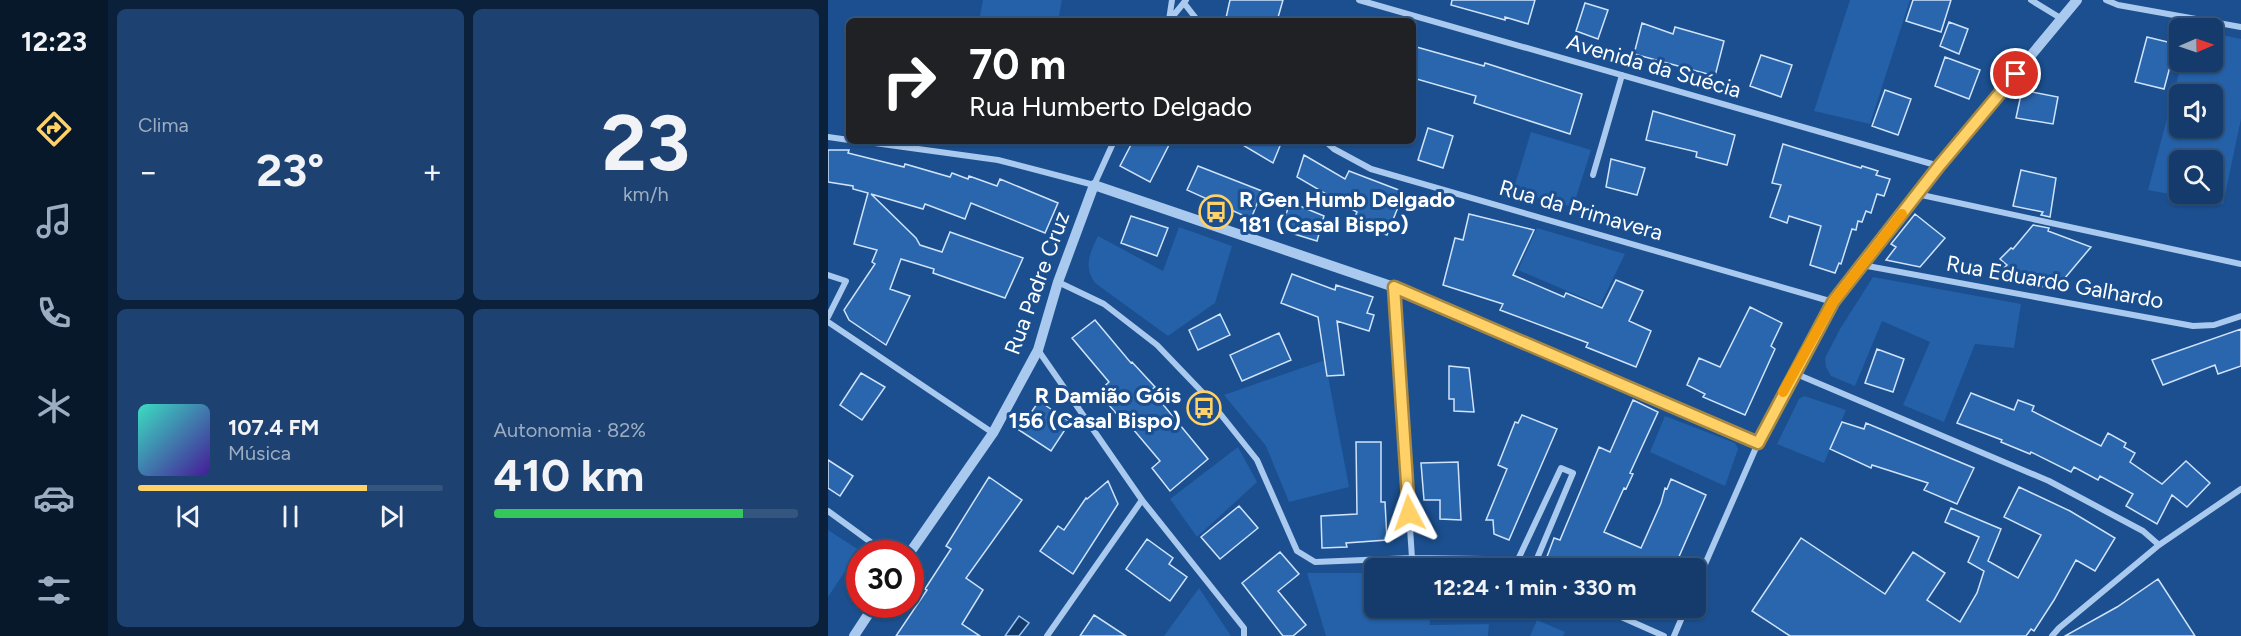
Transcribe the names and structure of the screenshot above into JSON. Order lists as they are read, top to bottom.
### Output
{
  "streets": {
    "street": [
      "Avenida da Suécia",
      "Rua da Primavera",
      "Rua Eduardo Galhardo",
      "Rua Padre Cruz"
    ]
  },
  "places": {
    "bus stop": ["R Gen Humb Delgado 181 (Casal Bispo)", "R Damião Góis 156 (Casal Bispo)"]
  },
  "north": "right",
  "page": {
    "tabs": "12:23",
    "tile": [
      "Clima",
      ["23", "km/h"],
      ["Autonomia · 82%", "410 km"]
    ],
    "turn": ["70 m", "Rua Humberto Delgado"],
    "heat": ["−", "23°", "+"],
    "song": ["107.4 FM", "Música"],
    "limit": "30",
    "trip": "12:24 · 1 min · 330 m"
  }
}
